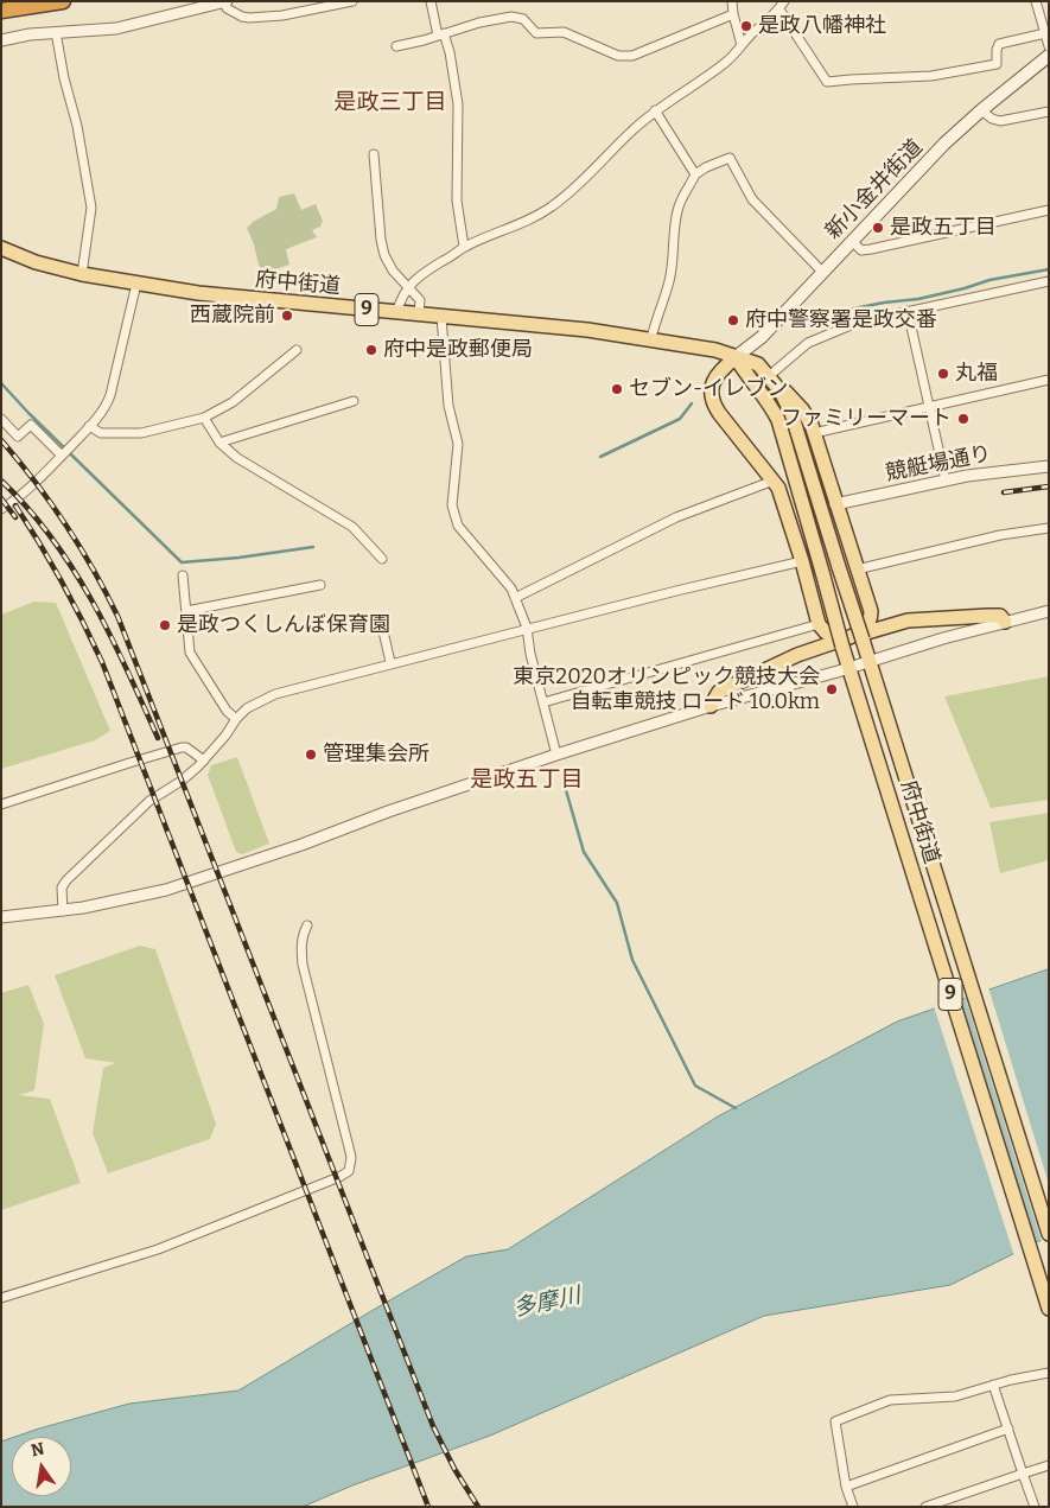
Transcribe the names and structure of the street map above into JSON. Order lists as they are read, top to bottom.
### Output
{
  "streets": {
    "main road": ["新小金井街道", "府中街道", "9"],
    "street": ["競艇場通り"]
  },
  "crossings": [
    ["新小金井街道", "府中街道"]
  ],
  "districts": ["是政三丁目", "是政五丁目"],
  "water": ["多摩川"],
  "places": [
    "是政八幡神社",
    "是政五丁目",
    "西蔵院前",
    "府中警察署是政交番",
    "府中是政郵便局",
    "丸福",
    "セブン-イレブン",
    "ファミリーマート",
    "是政つくしんぼ保育園",
    "東京2020オリンピック競技大会 自転車競技 ロード 10.0km",
    "管理集会所"
  ],
  "north": "top"
}
